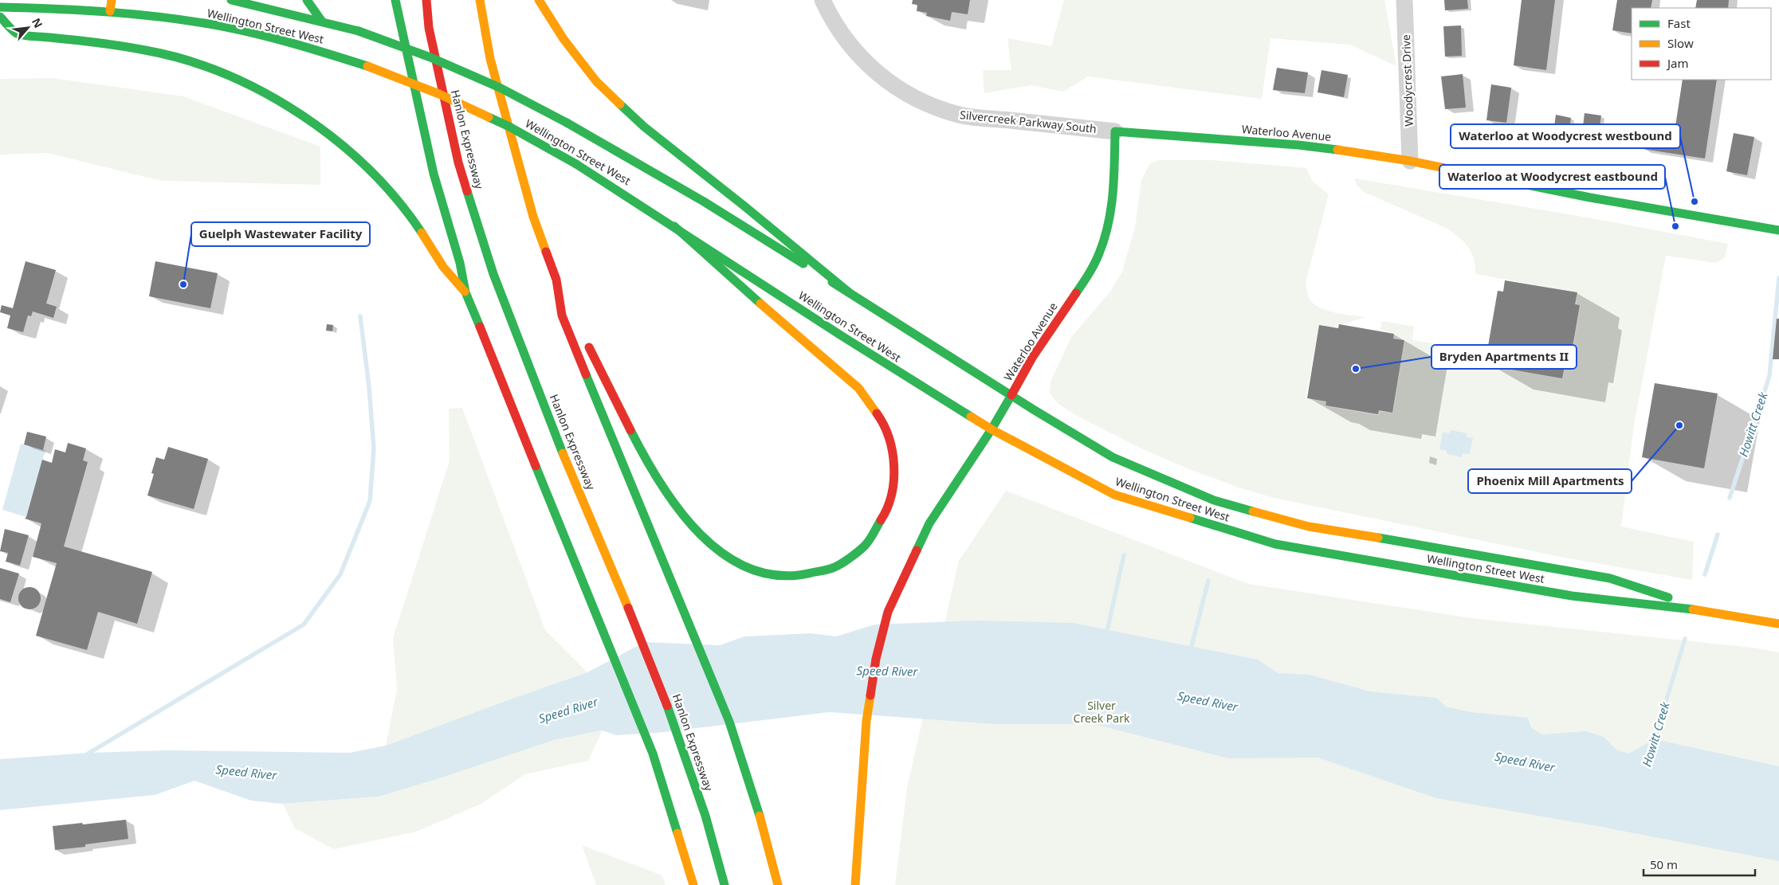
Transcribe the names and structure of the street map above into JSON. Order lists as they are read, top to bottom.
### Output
{
  "streets": {
    "main road": ["Wellington Street West", "Waterloo Avenue", "Hanlon Expressway"],
    "street": ["Woodycrest Drive", "Silvercreek Parkway South"]
  },
  "crossings": [
    ["Wellington Street West", "Waterloo Avenue"],
    ["Woodycrest Drive", "Waterloo Avenue"],
    ["Silvercreek Parkway South", "Waterloo Avenue"]
  ],
  "water": ["Howitt Creek", "Speed River"],
  "parks": ["Silver Creek Park"],
  "places": [
    "Waterloo at Woodycrest westbound",
    "Waterloo at Woodycrest eastbound",
    "Guelph Wastewater Facility",
    "Bryden Apartments II",
    "Phoenix Mill Apartments"
  ],
  "legend": ["Fast", "Slow", "Jam"],
  "scale_bar": "50 m",
  "north": "top right"
}
